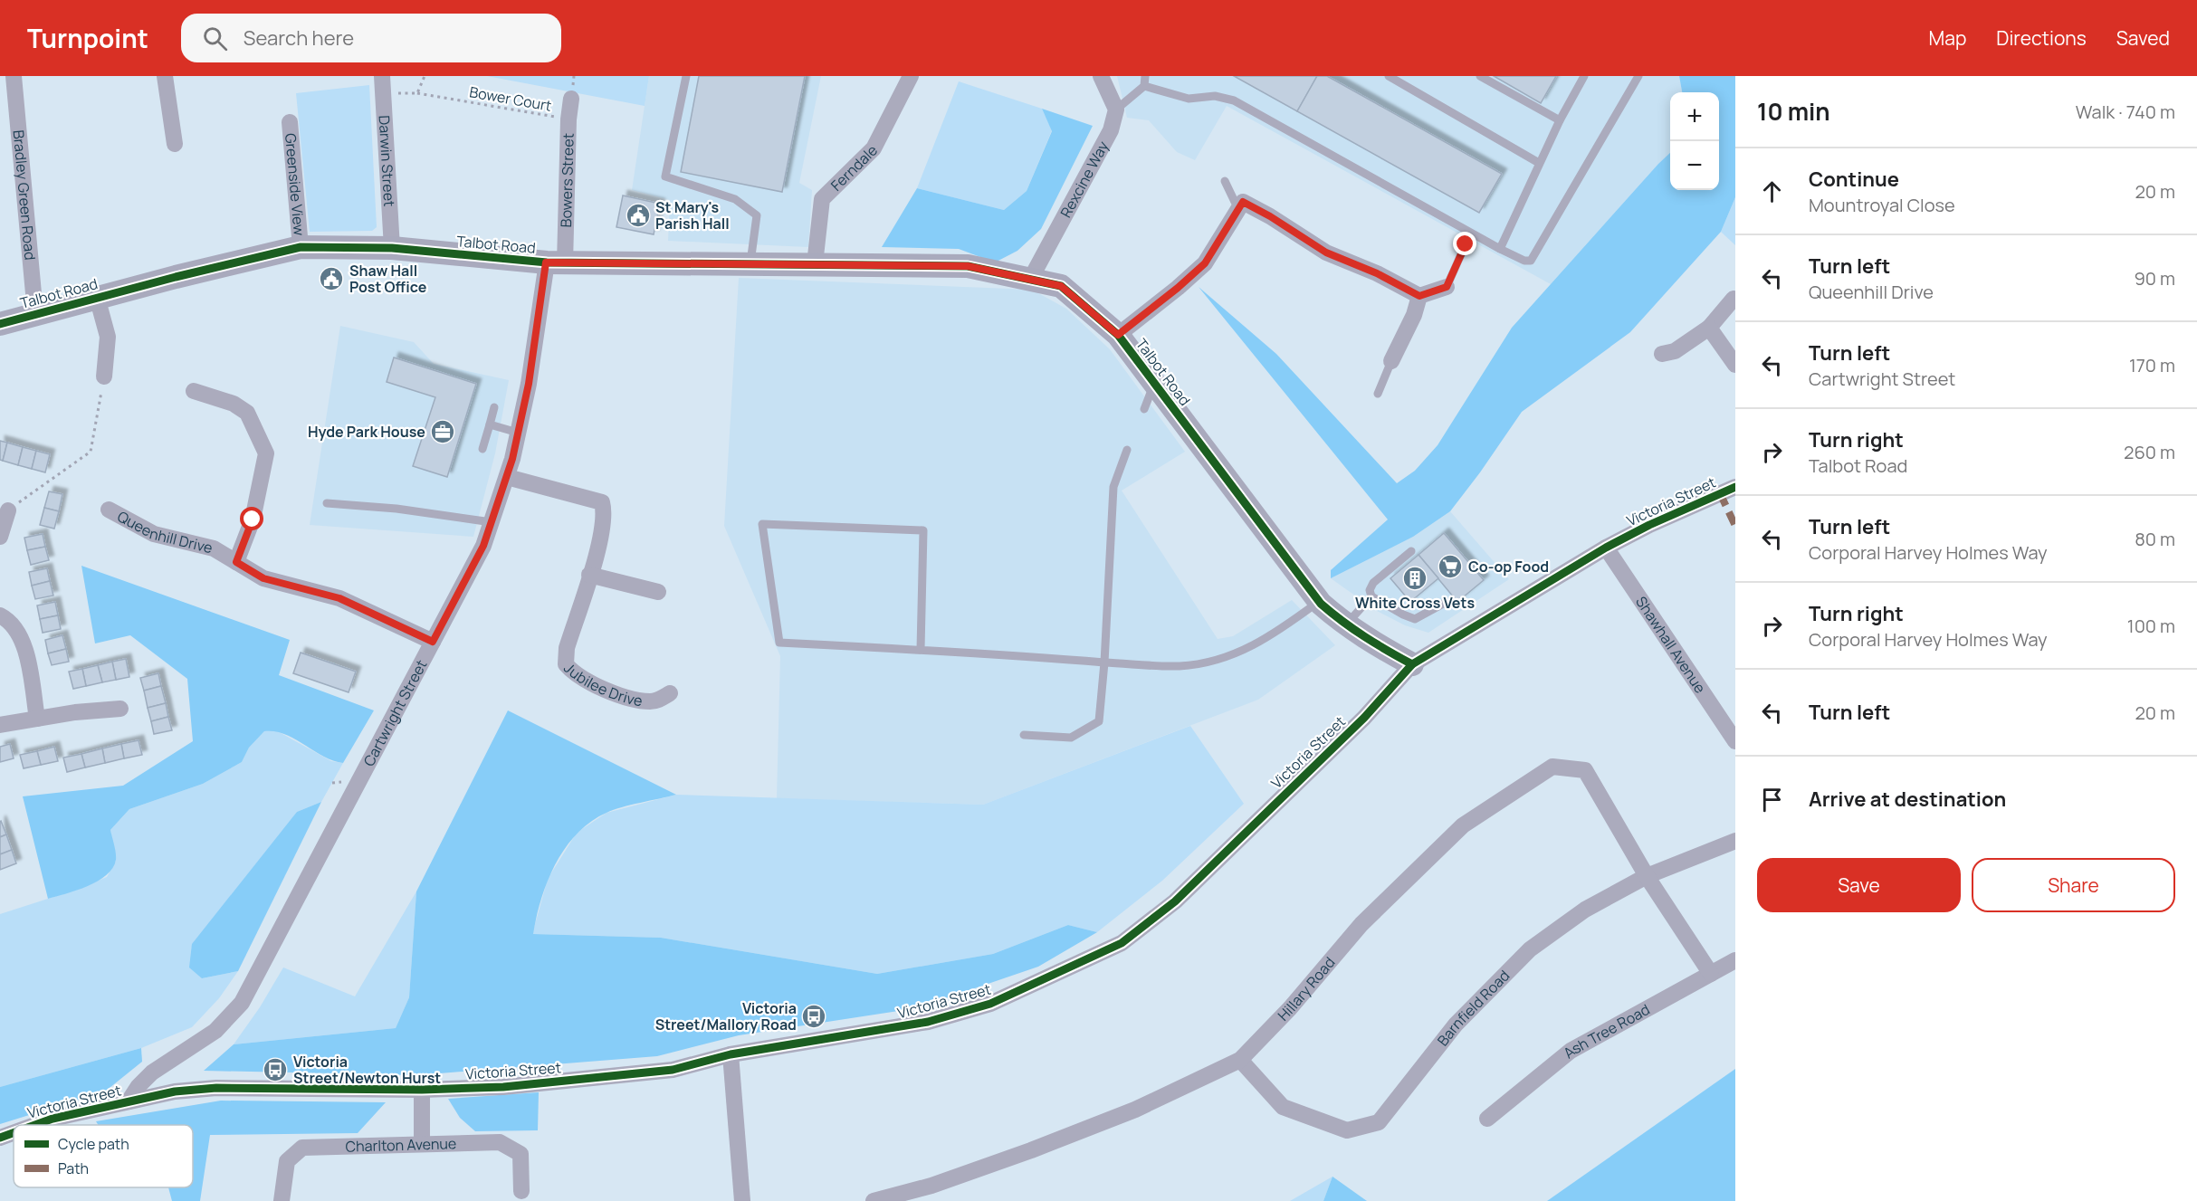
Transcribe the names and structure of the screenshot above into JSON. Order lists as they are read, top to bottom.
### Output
{
  "streets": {
    "street": [
      "Darwin Street",
      "Ferndale",
      "Rexcine Way",
      "Bowers Street",
      "Greenside View",
      "Bradley Green Road",
      "Talbot Road",
      "Victoria Street",
      "Queenhill Drive",
      "Shawhall Avenue",
      "Jubilee Drive",
      "Cartwright Street",
      "Hillary Road",
      "Barnfield Road",
      "Ash Tree Road",
      "Charlton Avenue"
    ],
    "path": ["Bower Court"]
  },
  "crossings": [
    ["Bower Court", "Darwin Street"],
    ["Bower Court", "Bowers Street"],
    ["Darwin Street", "Talbot Road"],
    ["Ferndale", "Talbot Road"],
    ["Rexcine Way", "Talbot Road"],
    ["Bowers Street", "Talbot Road"],
    ["Bowers Street", "Cartwright Street"],
    ["Greenside View", "Talbot Road"],
    ["Bradley Green Road", "Talbot Road"],
    ["Talbot Road", "Victoria Street"],
    ["Talbot Road", "Cartwright Street"],
    ["Victoria Street", "Shawhall Avenue"],
    ["Victoria Street", "Cartwright Street"],
    ["Queenhill Drive", "Cartwright Street"],
    ["Jubilee Drive", "Cartwright Street"],
    ["Hillary Road", "Barnfield Road"]
  ],
  "places": {
    "public building": ["St Mary's Parish Hall", "Shaw Hall Post Office"],
    "office": ["Hyde Park House"],
    "supermarket": ["Co-op Food"],
    "building": ["White Cross Vets"],
    "bus stop": ["Victoria Street/Mallory Road", "Victoria Street/Newton Hurst"]
  },
  "legend": ["Cycle path", "Path"],
  "page": {
    "header": "Turnpoint",
    "search": "Search here",
    "nav": ["Map", "Directions", "Saved"],
    "heading": ["10 min", "Walk · 740 m"],
    "map_buttons": ["+", "−"],
    "list": [
      ["Continue", "Mountroyal Close", "20 m"],
      ["Turn left", "Queenhill Drive", "90 m"],
      ["Turn left", "Cartwright Street", "170 m"],
      ["Turn right", "Talbot Road", "260 m"],
      ["Turn left", "Corporal Harvey Holmes Way", "80 m"],
      ["Turn right", "Corporal Harvey Holmes Way", "100 m"],
      ["Turn left", "20 m"],
      "Arrive at destination"
    ],
    "buttons": ["Save", "Share"]
  }
}
